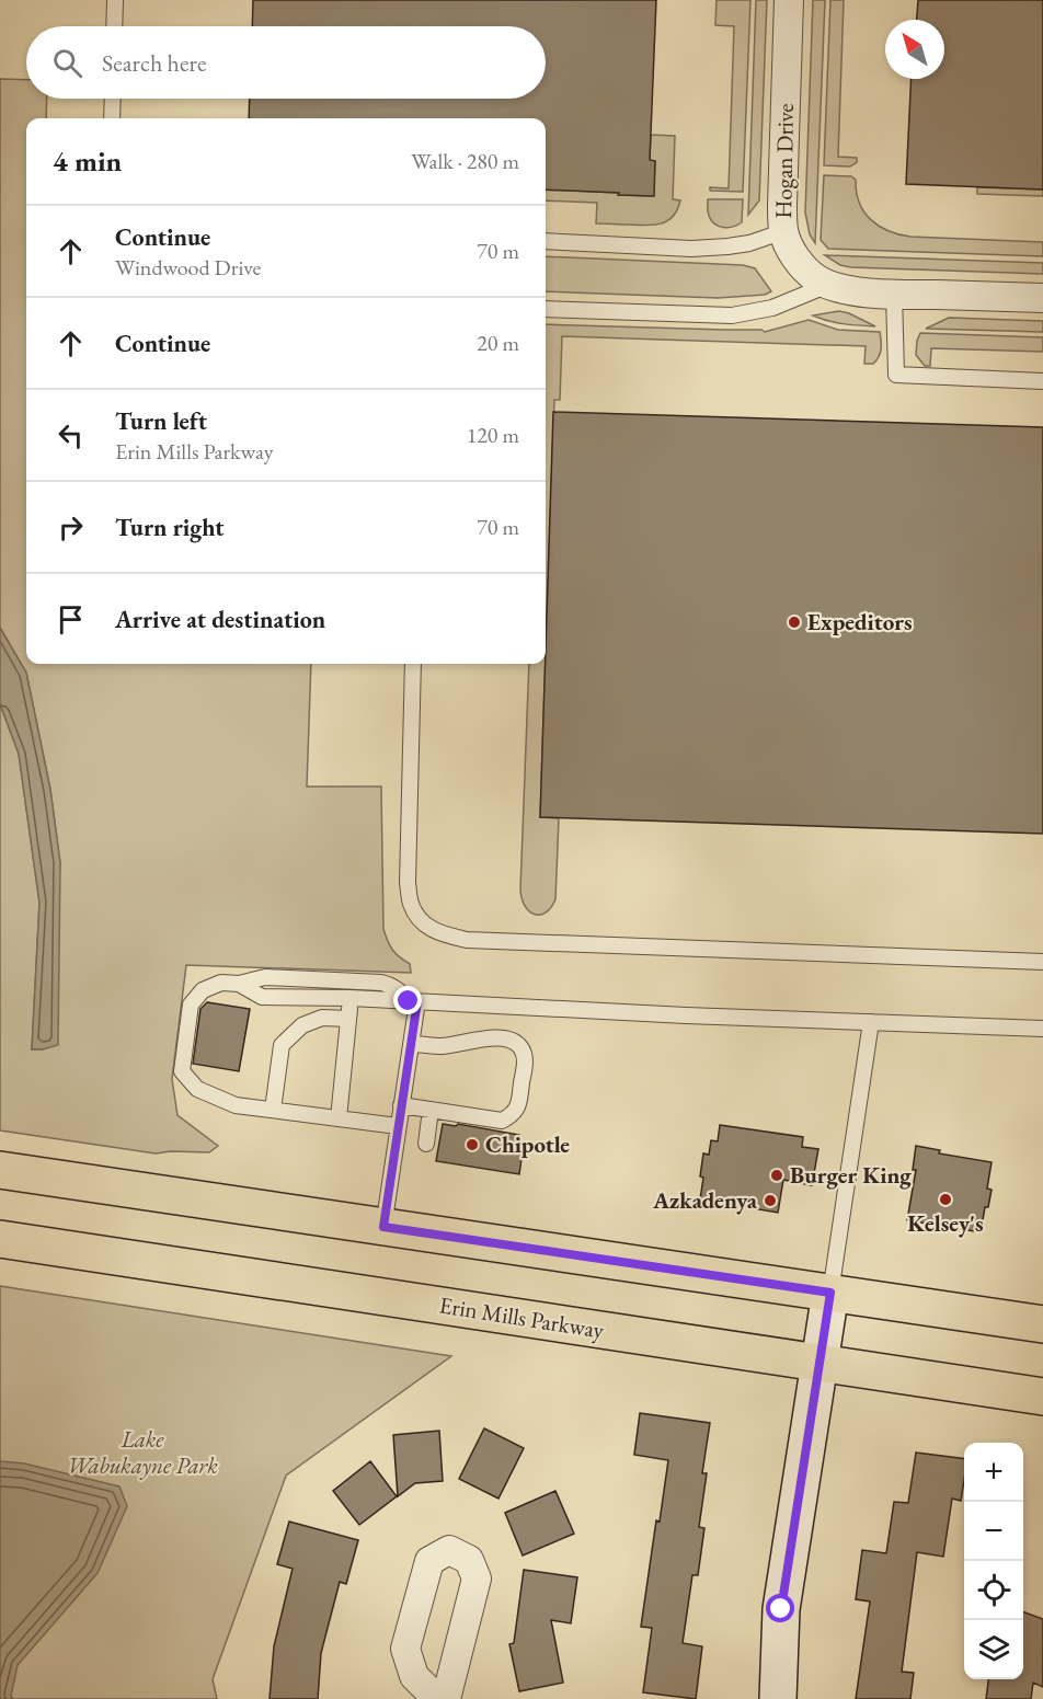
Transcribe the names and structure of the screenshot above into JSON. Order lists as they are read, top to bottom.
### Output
{
  "streets": {
    "main road": ["Erin Mills Parkway"],
    "street": ["Hogan Drive"]
  },
  "parks": ["Lake Wabukayne Park"],
  "places": [
    "Expeditors",
    "Chipotle",
    "Burger King",
    "Kelsey's",
    "Azkadenya"
  ],
  "north": "top left",
  "page": {
    "search": "Search here",
    "heading": ["4 min", "Walk · 280 m"],
    "list": [
      ["Continue", "Windwood Drive", "70 m"],
      ["Continue", "20 m"],
      ["Turn left", "Erin Mills Parkway", "120 m"],
      ["Turn right", "70 m"],
      "Arrive at destination"
    ],
    "map_buttons": ["+", "−"]
  }
}
